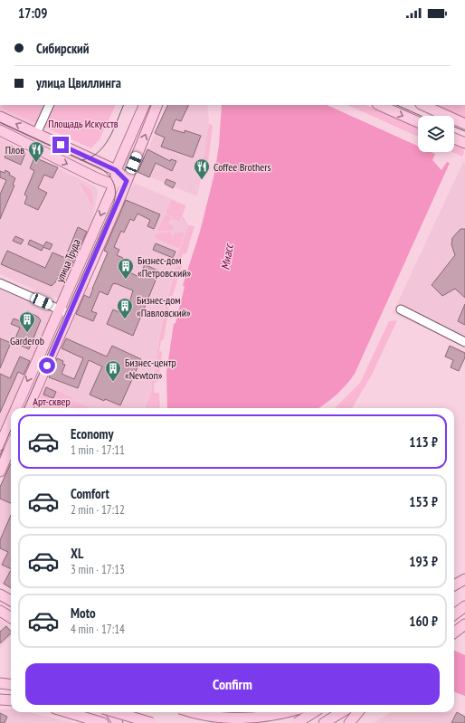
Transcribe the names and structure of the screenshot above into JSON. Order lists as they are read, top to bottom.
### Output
{
  "streets": {
    "main road": ["улица Труда"]
  },
  "water": ["Миасс"],
  "parks": ["Площадь Искусств", "Арт-сквер"],
  "places": {
    "restaurant": ["Плов", "Coffee Brothers"],
    "building": [
      "Бизнес-дом «Петровский»",
      "Бизнес-дом «Павловский»",
      "Garderob",
      "Бизнес-центр «Newton»"
    ]
  },
  "page": {
    "status": "17:09",
    "banner": ["Сибирский", "улица Цвиллинга"],
    "list": [
      {
        "name": "Economy",
        "note": "1 min · 17:11",
        "value": "113 ₽"
      },
      {
        "name": "Comfort",
        "note": "2 min · 17:12",
        "value": "153 ₽"
      },
      {
        "name": "XL",
        "note": "3 min · 17:13",
        "value": "193 ₽"
      },
      {
        "name": "Moto",
        "note": "4 min · 17:14",
        "value": "160 ₽"
      }
    ],
    "buttons": "Confirm"
  }
}
